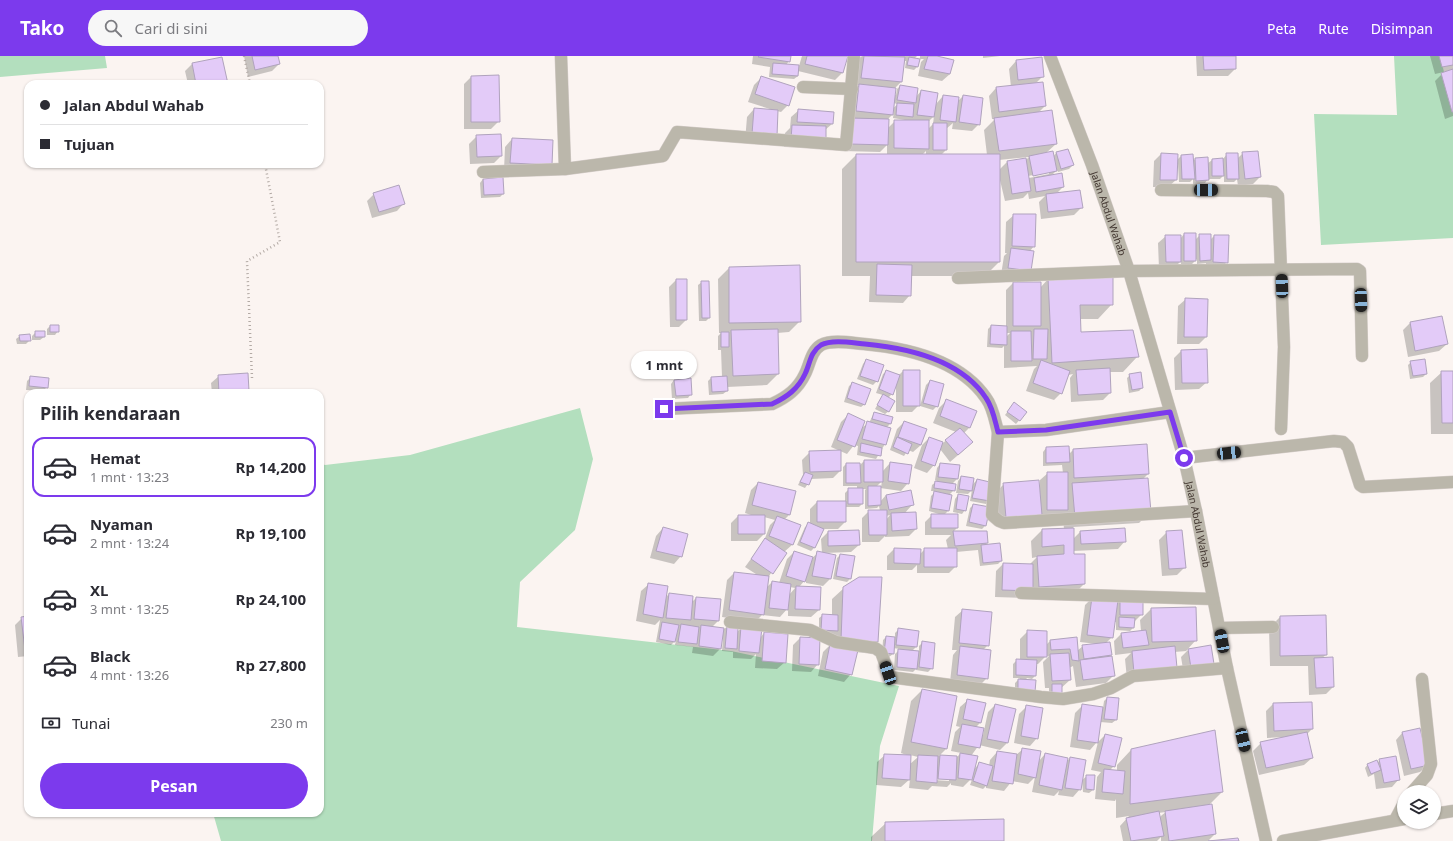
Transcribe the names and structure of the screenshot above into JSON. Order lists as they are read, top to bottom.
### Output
{
  "streets": {
    "street": ["Jalan Abdul Wahab"]
  },
  "page": {
    "header": "Tako",
    "search": "Cari di sini",
    "nav": ["Peta", "Rute", "Disimpan"],
    "banner": ["Jalan Abdul Wahab", "Tujuan"],
    "bubble": "1 mnt",
    "heading": "Pilih kendaraan",
    "list": [
      {
        "name": "Hemat",
        "note": "1 mnt · 13:23",
        "value": "Rp 14,200"
      },
      {
        "name": "Nyaman",
        "note": "2 mnt · 13:24",
        "value": "Rp 19,100"
      },
      {
        "name": "XL",
        "note": "3 mnt · 13:25",
        "value": "Rp 24,100"
      },
      {
        "name": "Black",
        "note": "4 mnt · 13:26",
        "value": "Rp 27,800"
      }
    ],
    "pay": ["Tunai", "230 m"],
    "buttons": "Pesan"
  }
}
